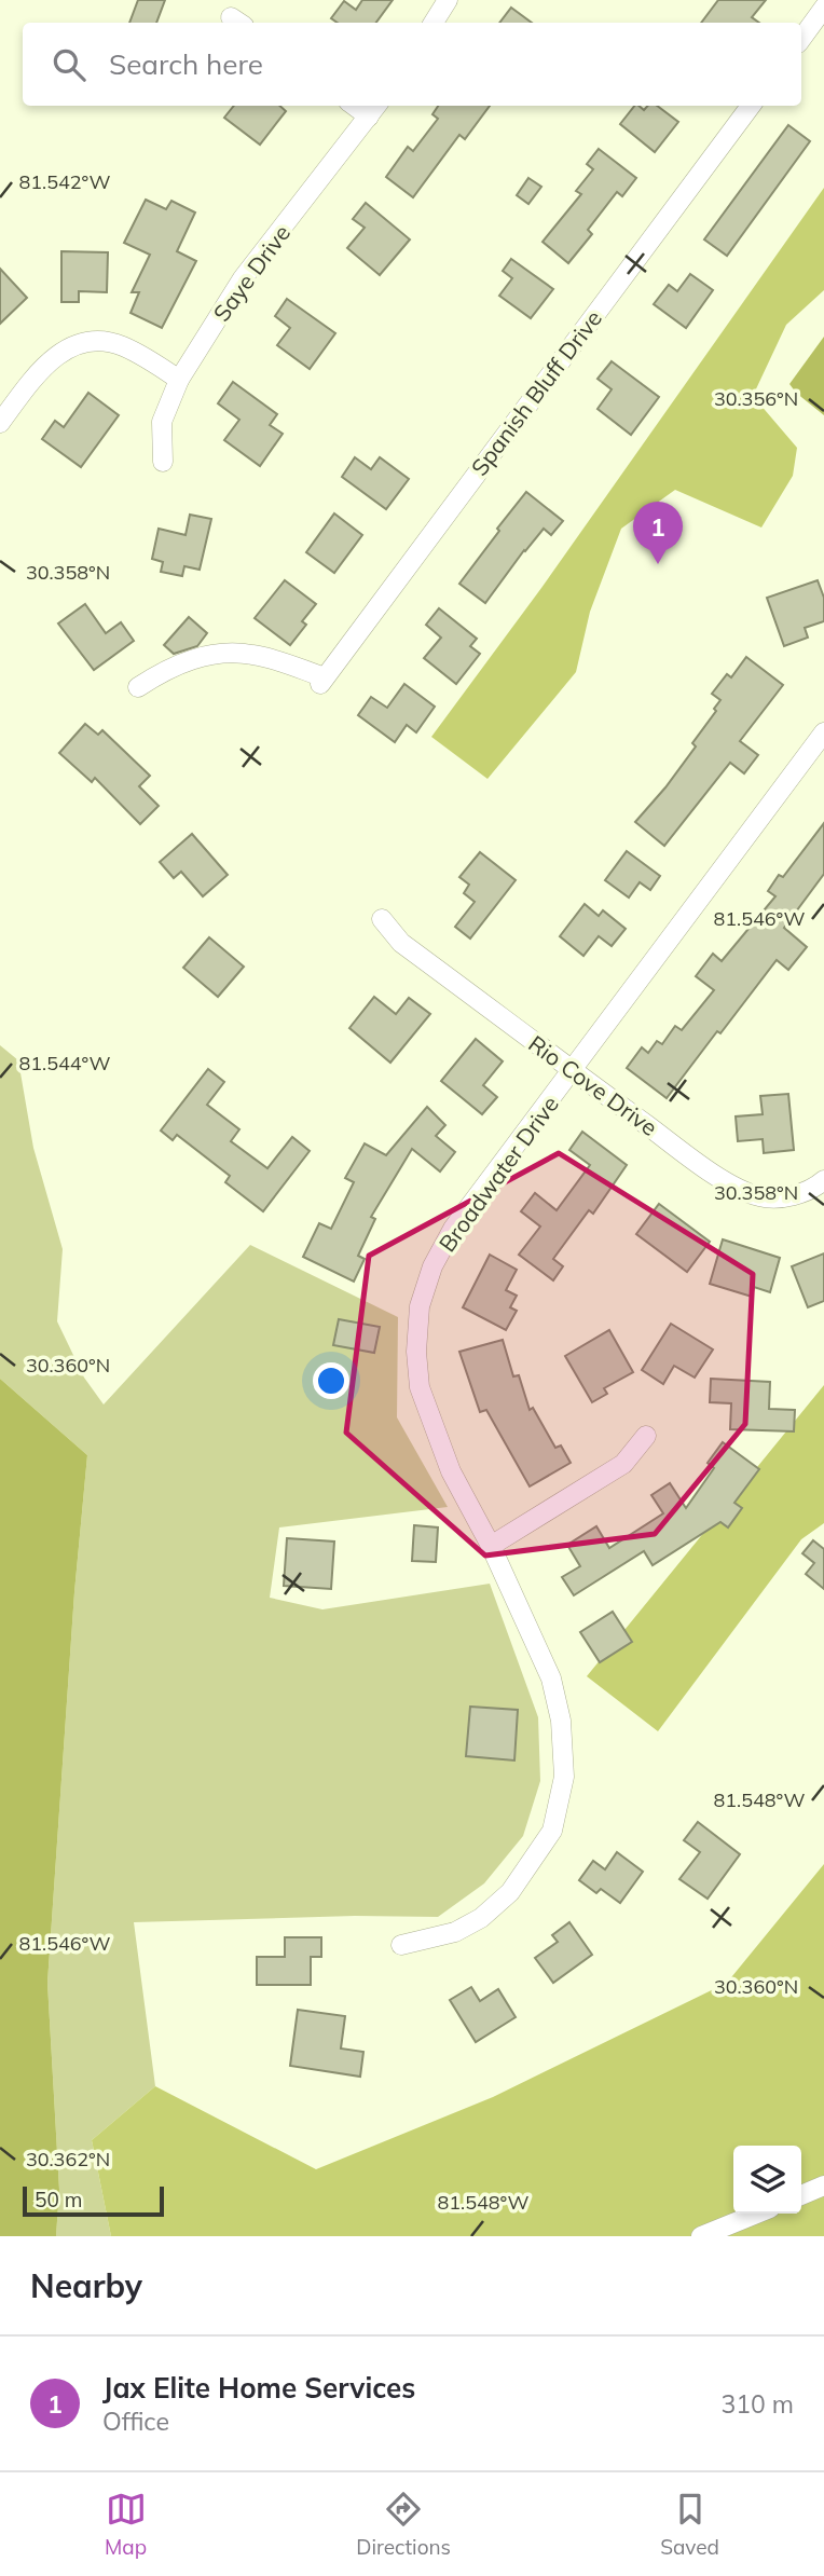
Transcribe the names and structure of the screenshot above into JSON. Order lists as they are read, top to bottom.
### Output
{
  "streets": {
    "street": [
      "Saye Drive",
      "Spanish Bluff Drive",
      "Rio Cove Drive",
      "Broadwater Drive"
    ]
  },
  "crossings": [
    ["Rio Cove Drive", "Broadwater Drive"]
  ],
  "scale_bar": "50 m",
  "page": {
    "search": "Search here",
    "pins": "1",
    "scale": "50 m",
    "heading": "Nearby",
    "list": [
      {
        "mark": "1",
        "name": "Jax Elite Home Services",
        "note": "Office",
        "value": "310 m"
      }
    ],
    "nav": ["Map", "Directions", "Saved"]
  },
  "coordinates": [
    "81.542°W",
    "30.356°N",
    "30.358°N",
    "81.546°W",
    "81.544°W",
    "30.360°N",
    "81.548°W",
    "30.362°N"
  ]
}
